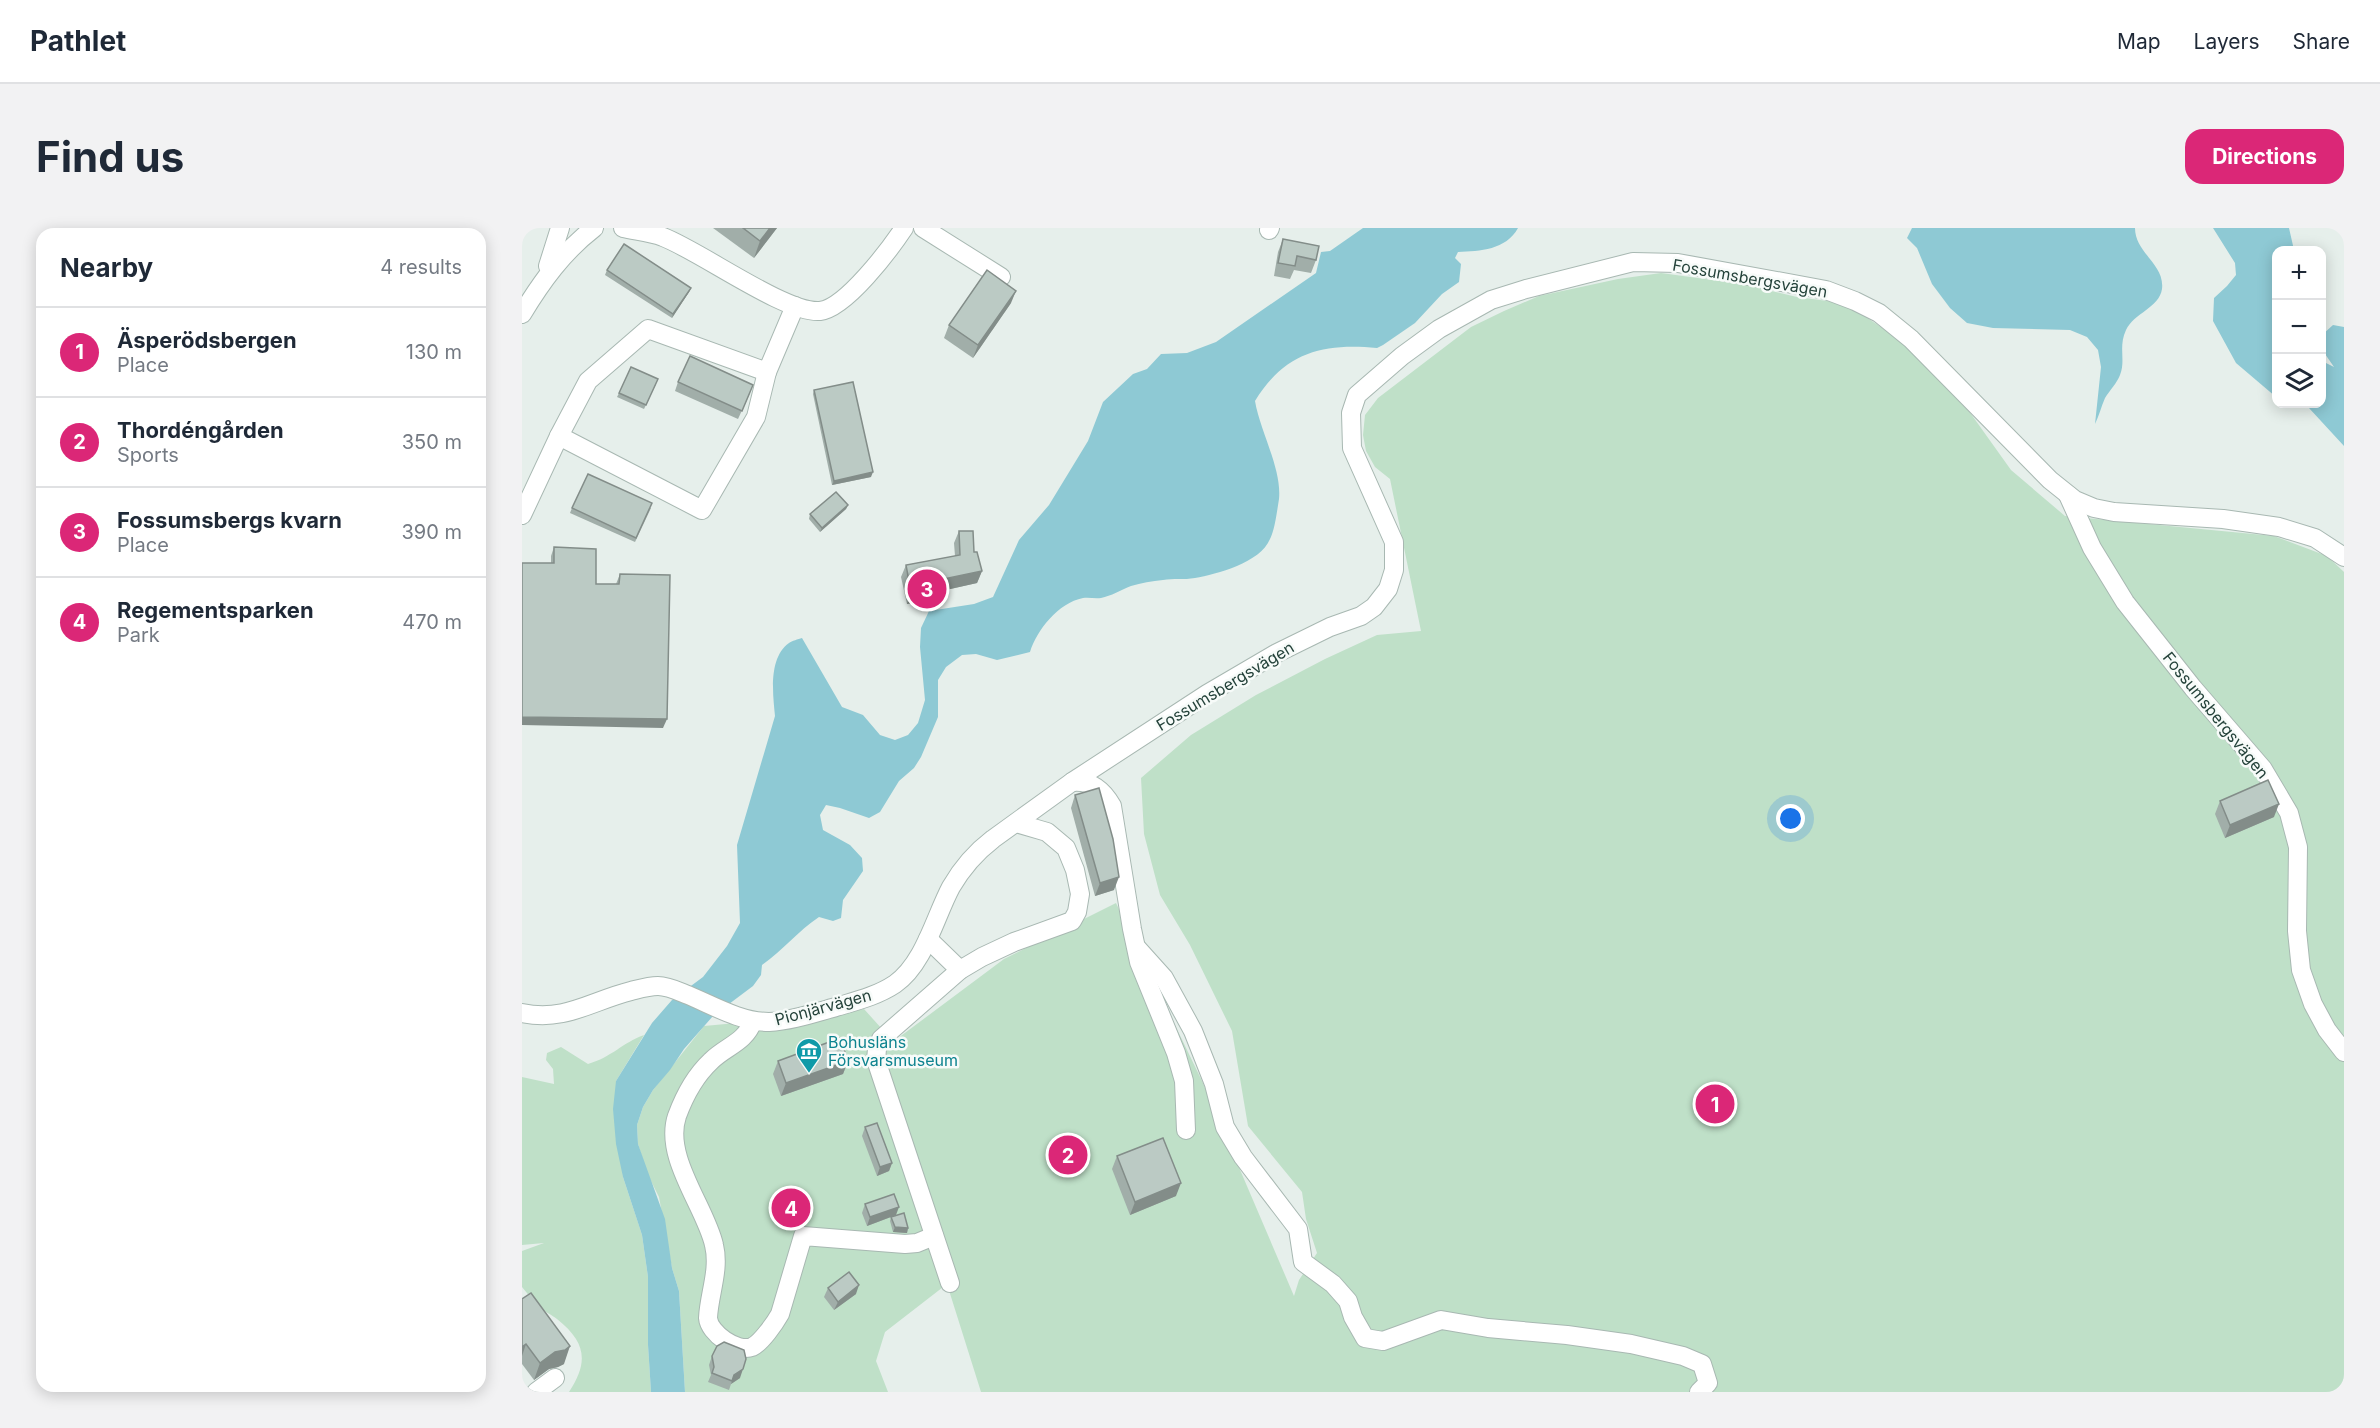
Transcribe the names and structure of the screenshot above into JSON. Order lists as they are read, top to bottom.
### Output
{
  "streets": {
    "street": ["Fossumsbergsvägen", "Pionjärvägen"]
  },
  "crossings": [
    ["Fossumsbergsvägen", "Pionjärvägen"]
  ],
  "places": {
    "museum": ["Bohusläns Försvarsmuseum"]
  },
  "page": {
    "header": "Pathlet",
    "nav": ["Map", "Layers", "Share"],
    "buttons": "Directions",
    "title": "Find us",
    "heading": ["Nearby", "4 results"],
    "map_buttons": ["+", "−"],
    "list": [
      {
        "mark": "1",
        "name": "Äsperödsbergen",
        "note": "Place",
        "value": "130 m"
      },
      {
        "mark": "2",
        "name": "Thordéngården",
        "note": "Sports",
        "value": "350 m"
      },
      {
        "mark": "3",
        "name": "Fossumsbergs kvarn",
        "note": "Place",
        "value": "390 m"
      },
      {
        "mark": "4",
        "name": "Regementsparken",
        "note": "Park",
        "value": "470 m"
      }
    ],
    "pins": [
      "3",
      "1",
      "2",
      "4"
    ]
  }
}
